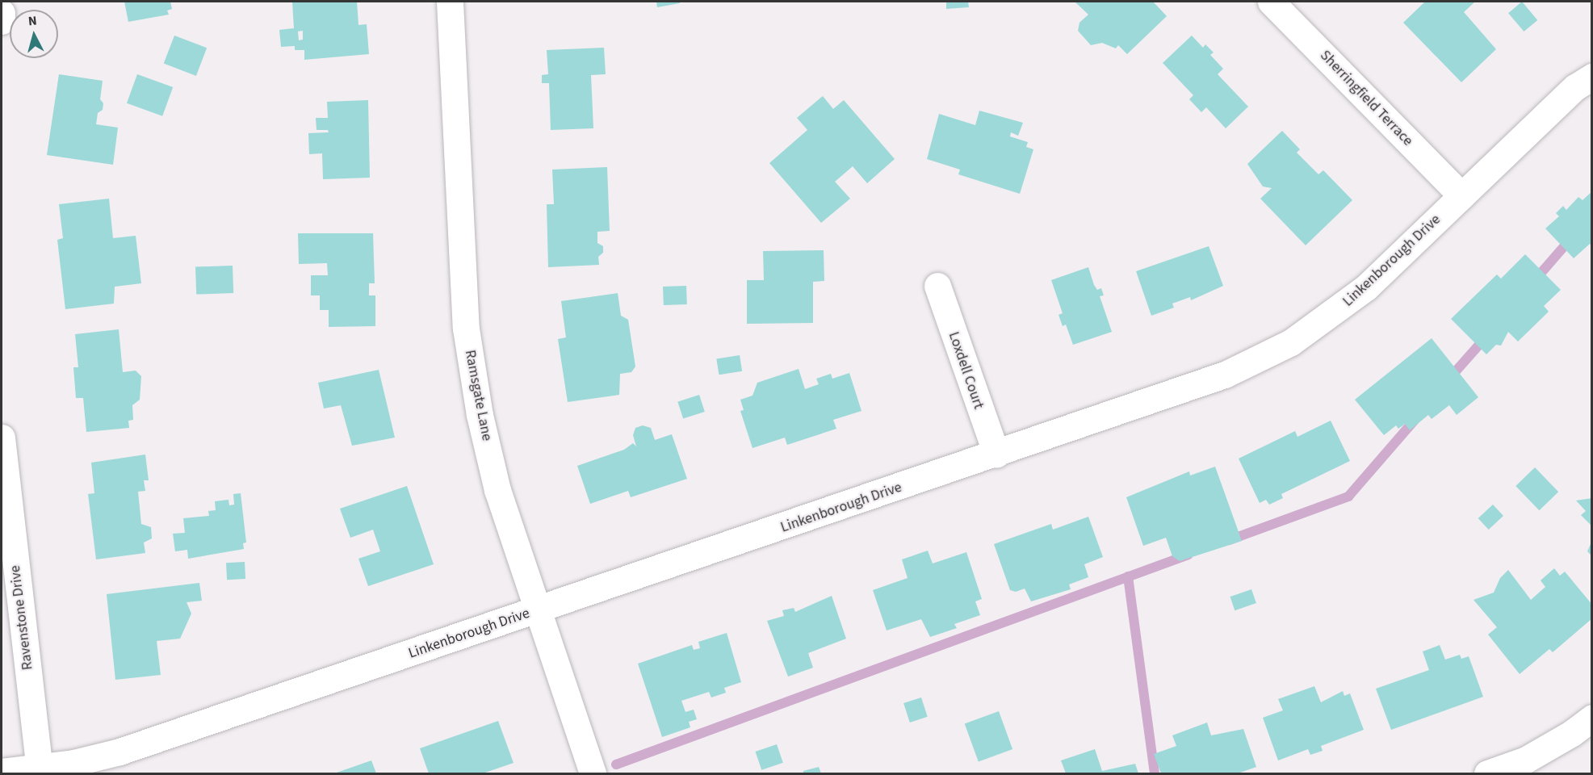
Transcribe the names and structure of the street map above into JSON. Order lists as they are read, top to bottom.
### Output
{
  "streets": {
    "street": [
      "Sherringfield Terrace",
      "Linkenborough Drive",
      "Loxdell Court",
      "Ramsgate Lane",
      "Ravenstone Drive"
    ]
  },
  "crossings": [
    ["Sherringfield Terrace", "Linkenborough Drive"],
    ["Linkenborough Drive", "Loxdell Court"],
    ["Linkenborough Drive", "Ramsgate Lane"],
    ["Linkenborough Drive", "Ravenstone Drive"]
  ],
  "north": "top"
}
